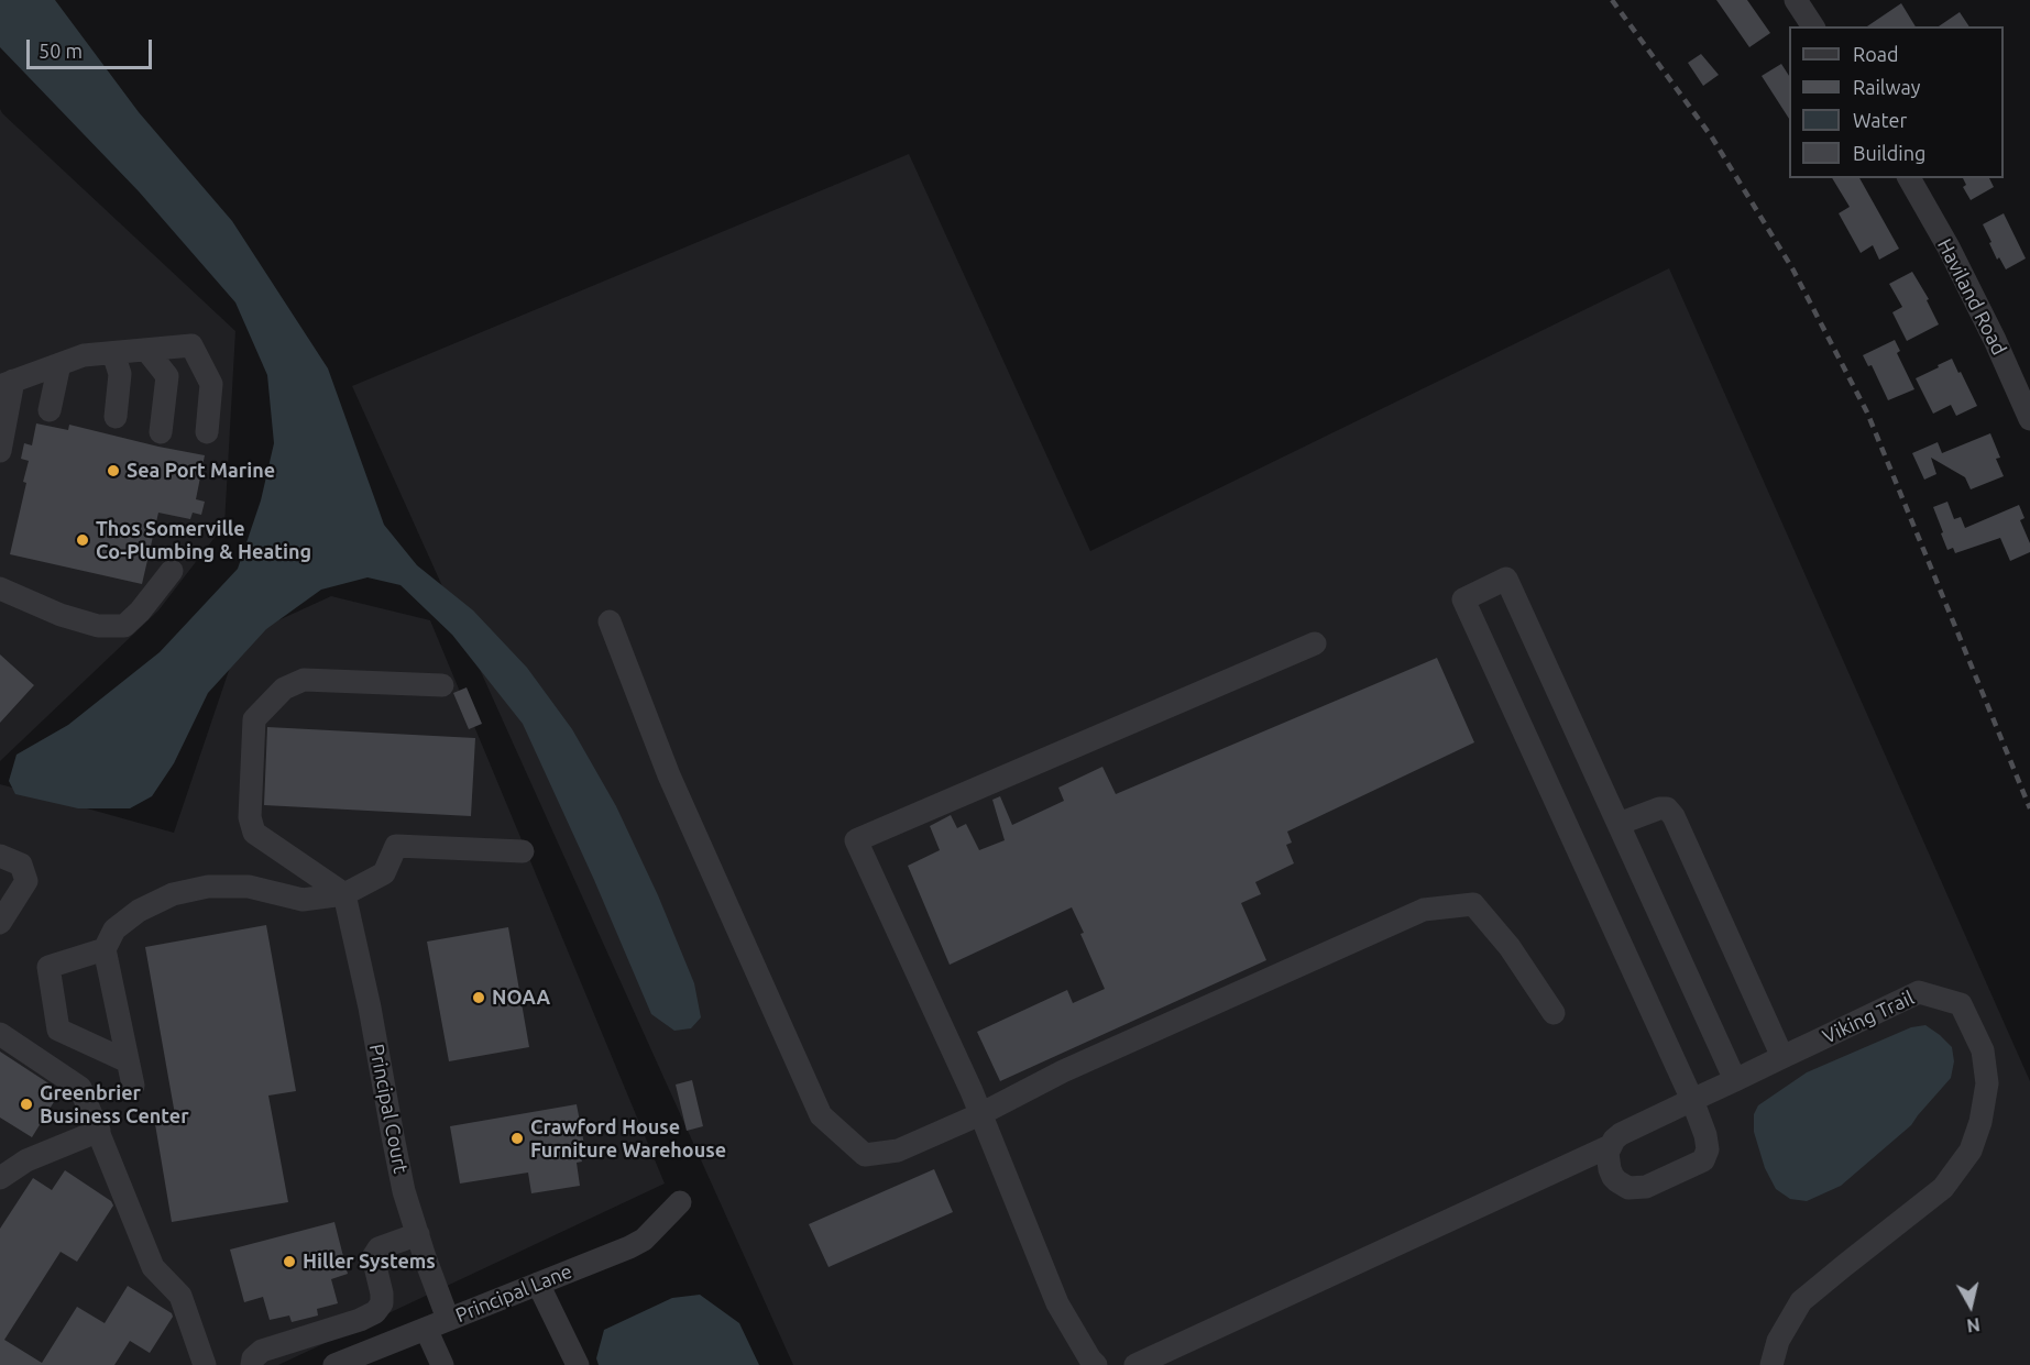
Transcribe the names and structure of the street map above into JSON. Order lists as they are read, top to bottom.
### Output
{
  "streets": {
    "street": [
      "Haviland Road",
      "Viking Trail",
      "Principal Court",
      "Principal Lane"
    ]
  },
  "crossings": [
    ["Principal Court", "Principal Lane"]
  ],
  "places": [
    "Sea Port Marine",
    "Thos Somerville Co-Plumbing & Heating",
    "NOAA",
    "Greenbrier Business Center",
    "Crawford House Furniture Warehouse",
    "Hiller Systems"
  ],
  "legend": [
    "Road",
    "Railway",
    "Water",
    "Building"
  ],
  "scale_bar": "50 m",
  "north": "bottom"
}
